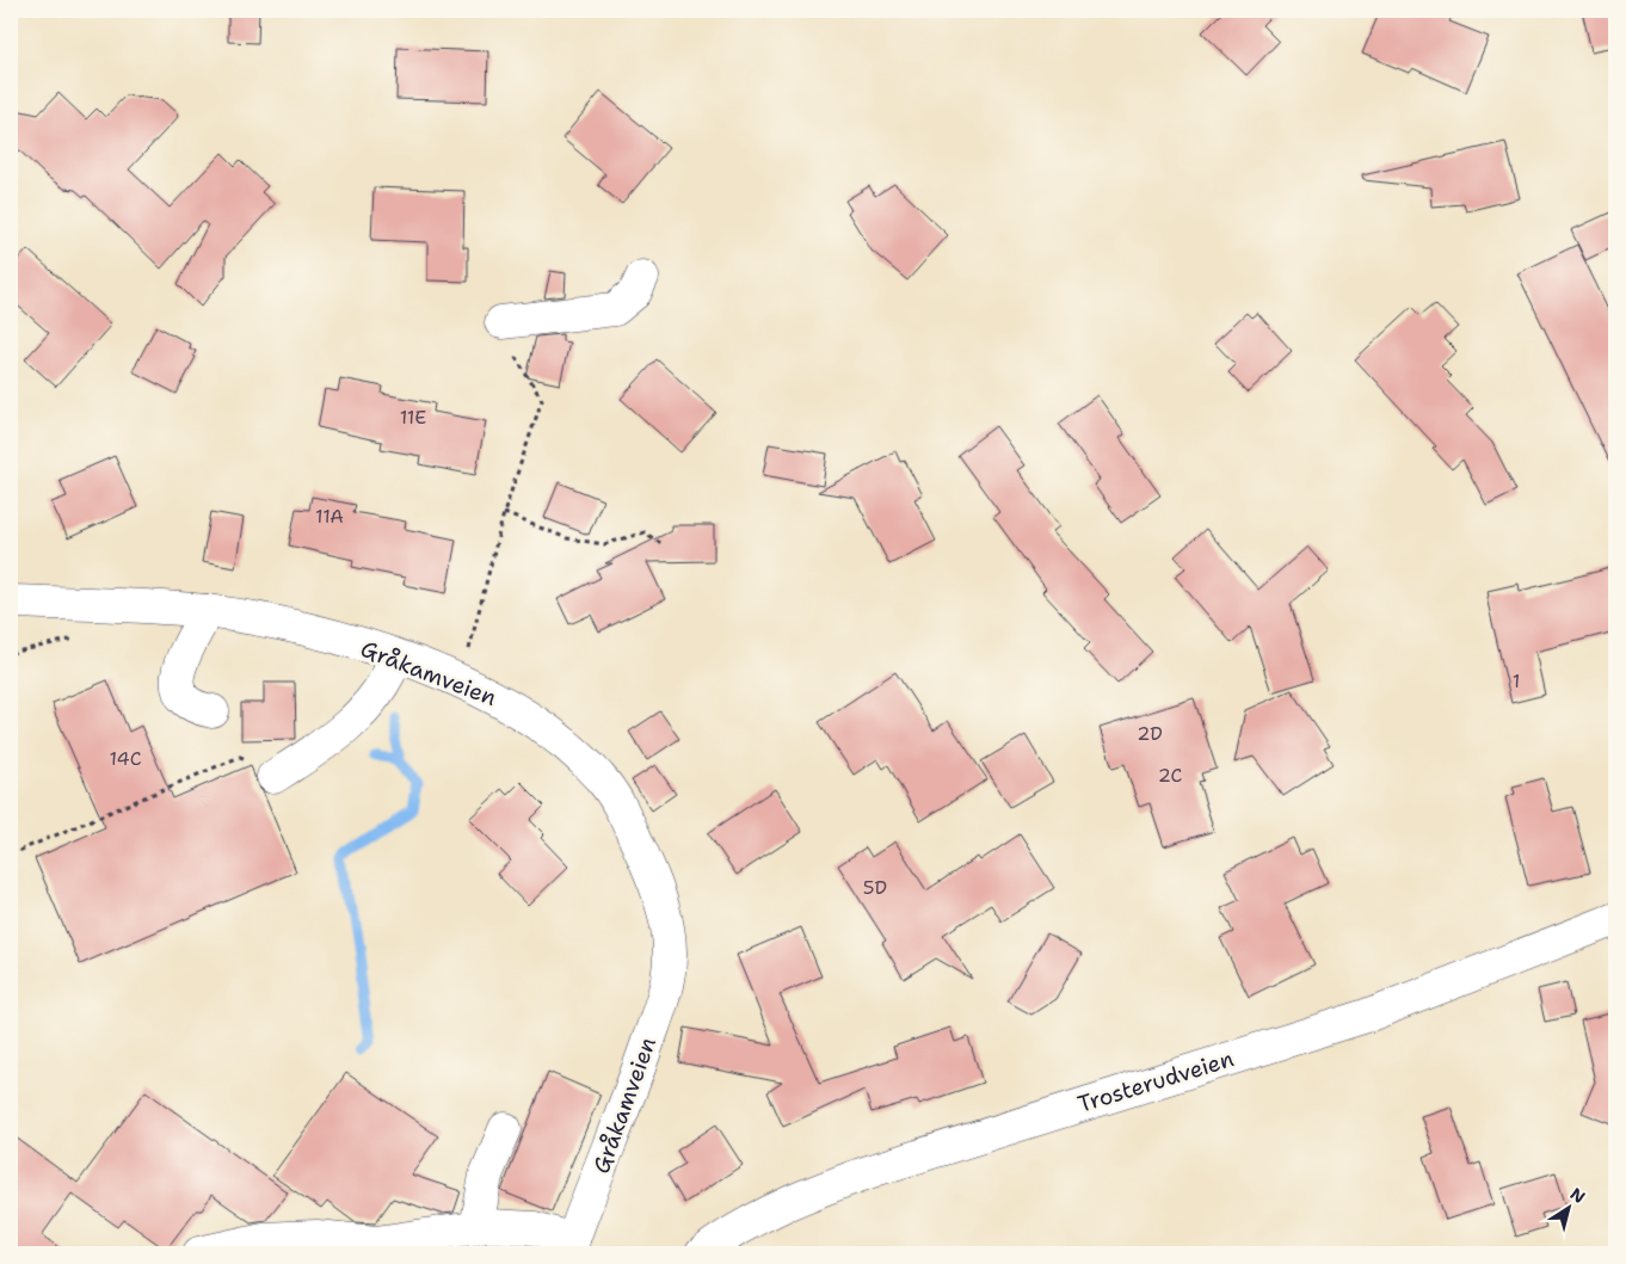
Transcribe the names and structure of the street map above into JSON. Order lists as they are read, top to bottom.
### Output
{
  "streets": {
    "street": ["Gråkamveien", "Trosterudveien"]
  },
  "house_numbers": [
    "11E",
    "11A",
    "1",
    "2D",
    "14C",
    "2C",
    "5D"
  ],
  "north": "top right"
}
